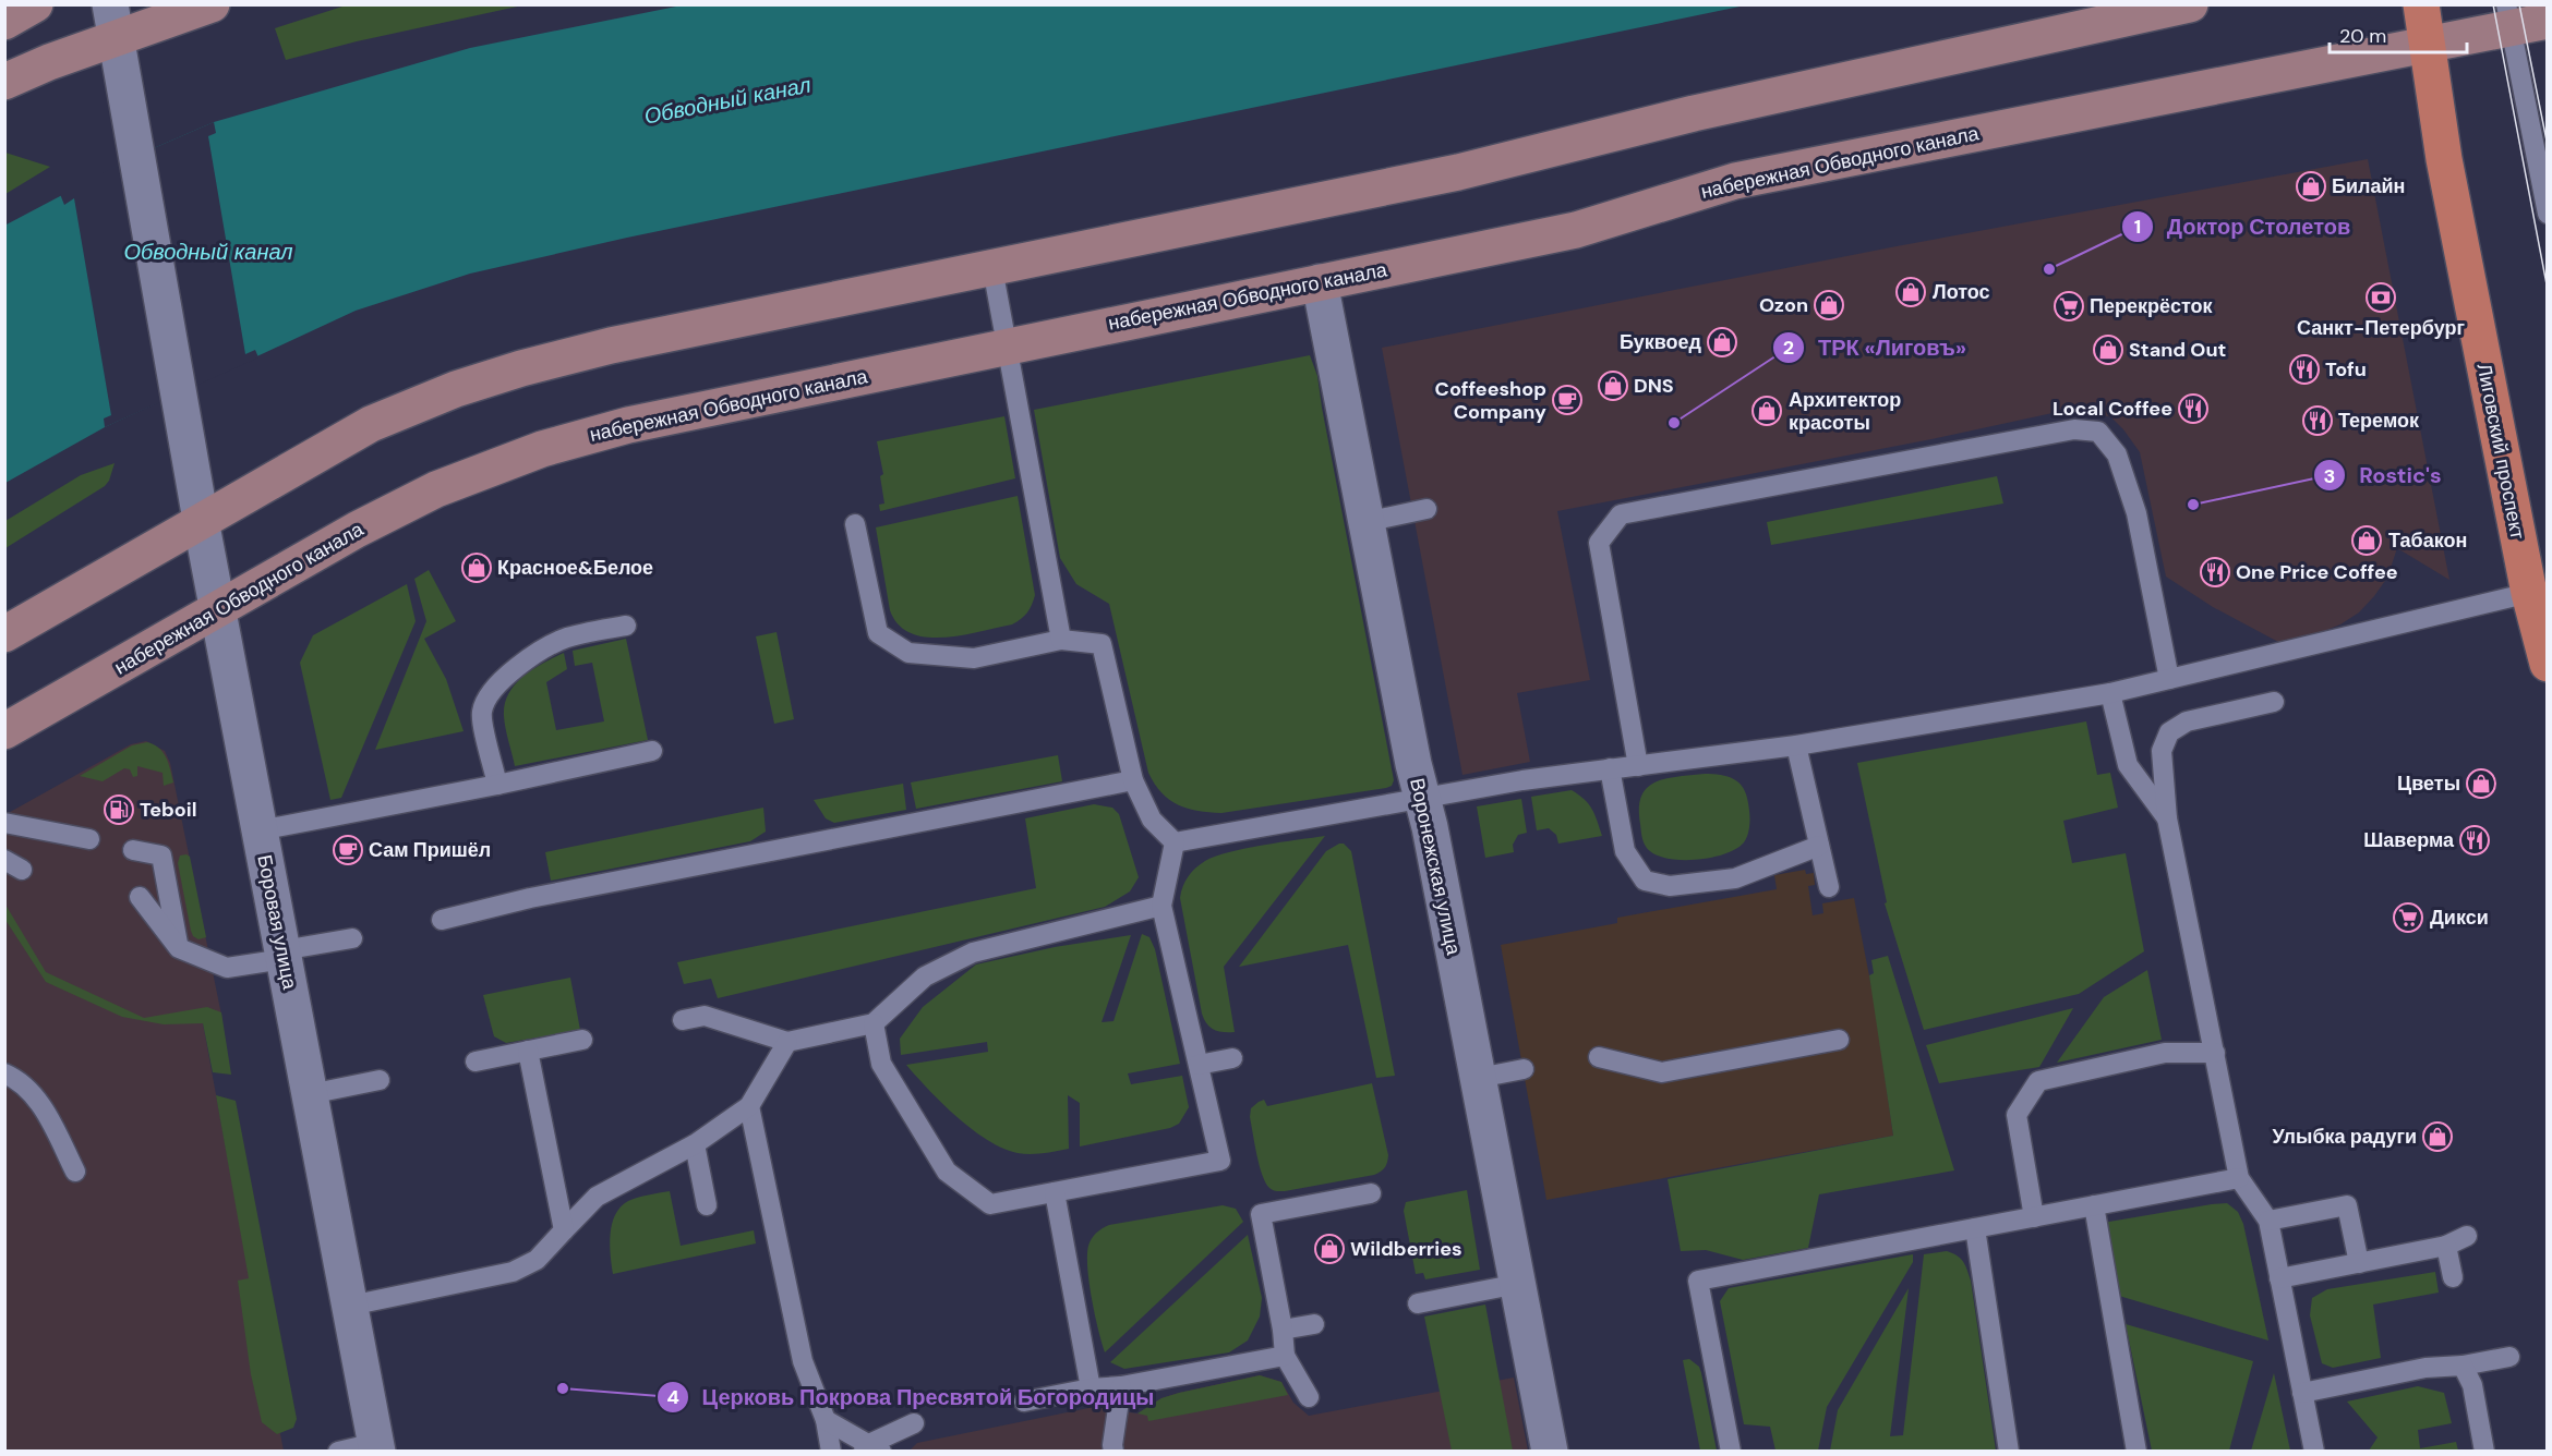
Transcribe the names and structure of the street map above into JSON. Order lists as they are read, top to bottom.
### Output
{
  "streets": {
    "main road": ["набережная Обводного канала", "Лиговский проспект"],
    "street": ["Воронежская улица", "Боровая улица"]
  },
  "crossings": [
    ["набережная Обводного канала", "Лиговский проспект"],
    ["набережная Обводного канала", "Воронежская улица"],
    ["набережная Обводного канала", "Боровая улица"]
  ],
  "water": ["Обводный канал"],
  "places": {
    "shop": [
      "Билайн",
      "Лотос",
      "Ozon",
      "Буквоед",
      "Stand Out",
      "DNS",
      "Архитектор красоты",
      "Табакон",
      "Красное&Белое",
      "Цветы",
      "Улыбка радуги",
      "Wildberries"
    ],
    "other": [
      "Доктор Столетов",
      "ТРК «Лиговъ»",
      "Rostic's",
      "Церковь Покрова Пресвятой Богородицы"
    ],
    "bank": ["Санкт-Петербург"],
    "supermarket": ["Перекрёсток", "Дикси"],
    "restaurant": [
      "Tofu",
      "Local Coffee",
      "Теремок",
      "One Price Coffee",
      "Шаверма"
    ],
    "cafe": ["Coffeeshop Company", "Сам Пришёл"],
    "fuel station": ["Teboil"]
  },
  "scale_bar": "20 m"
}
